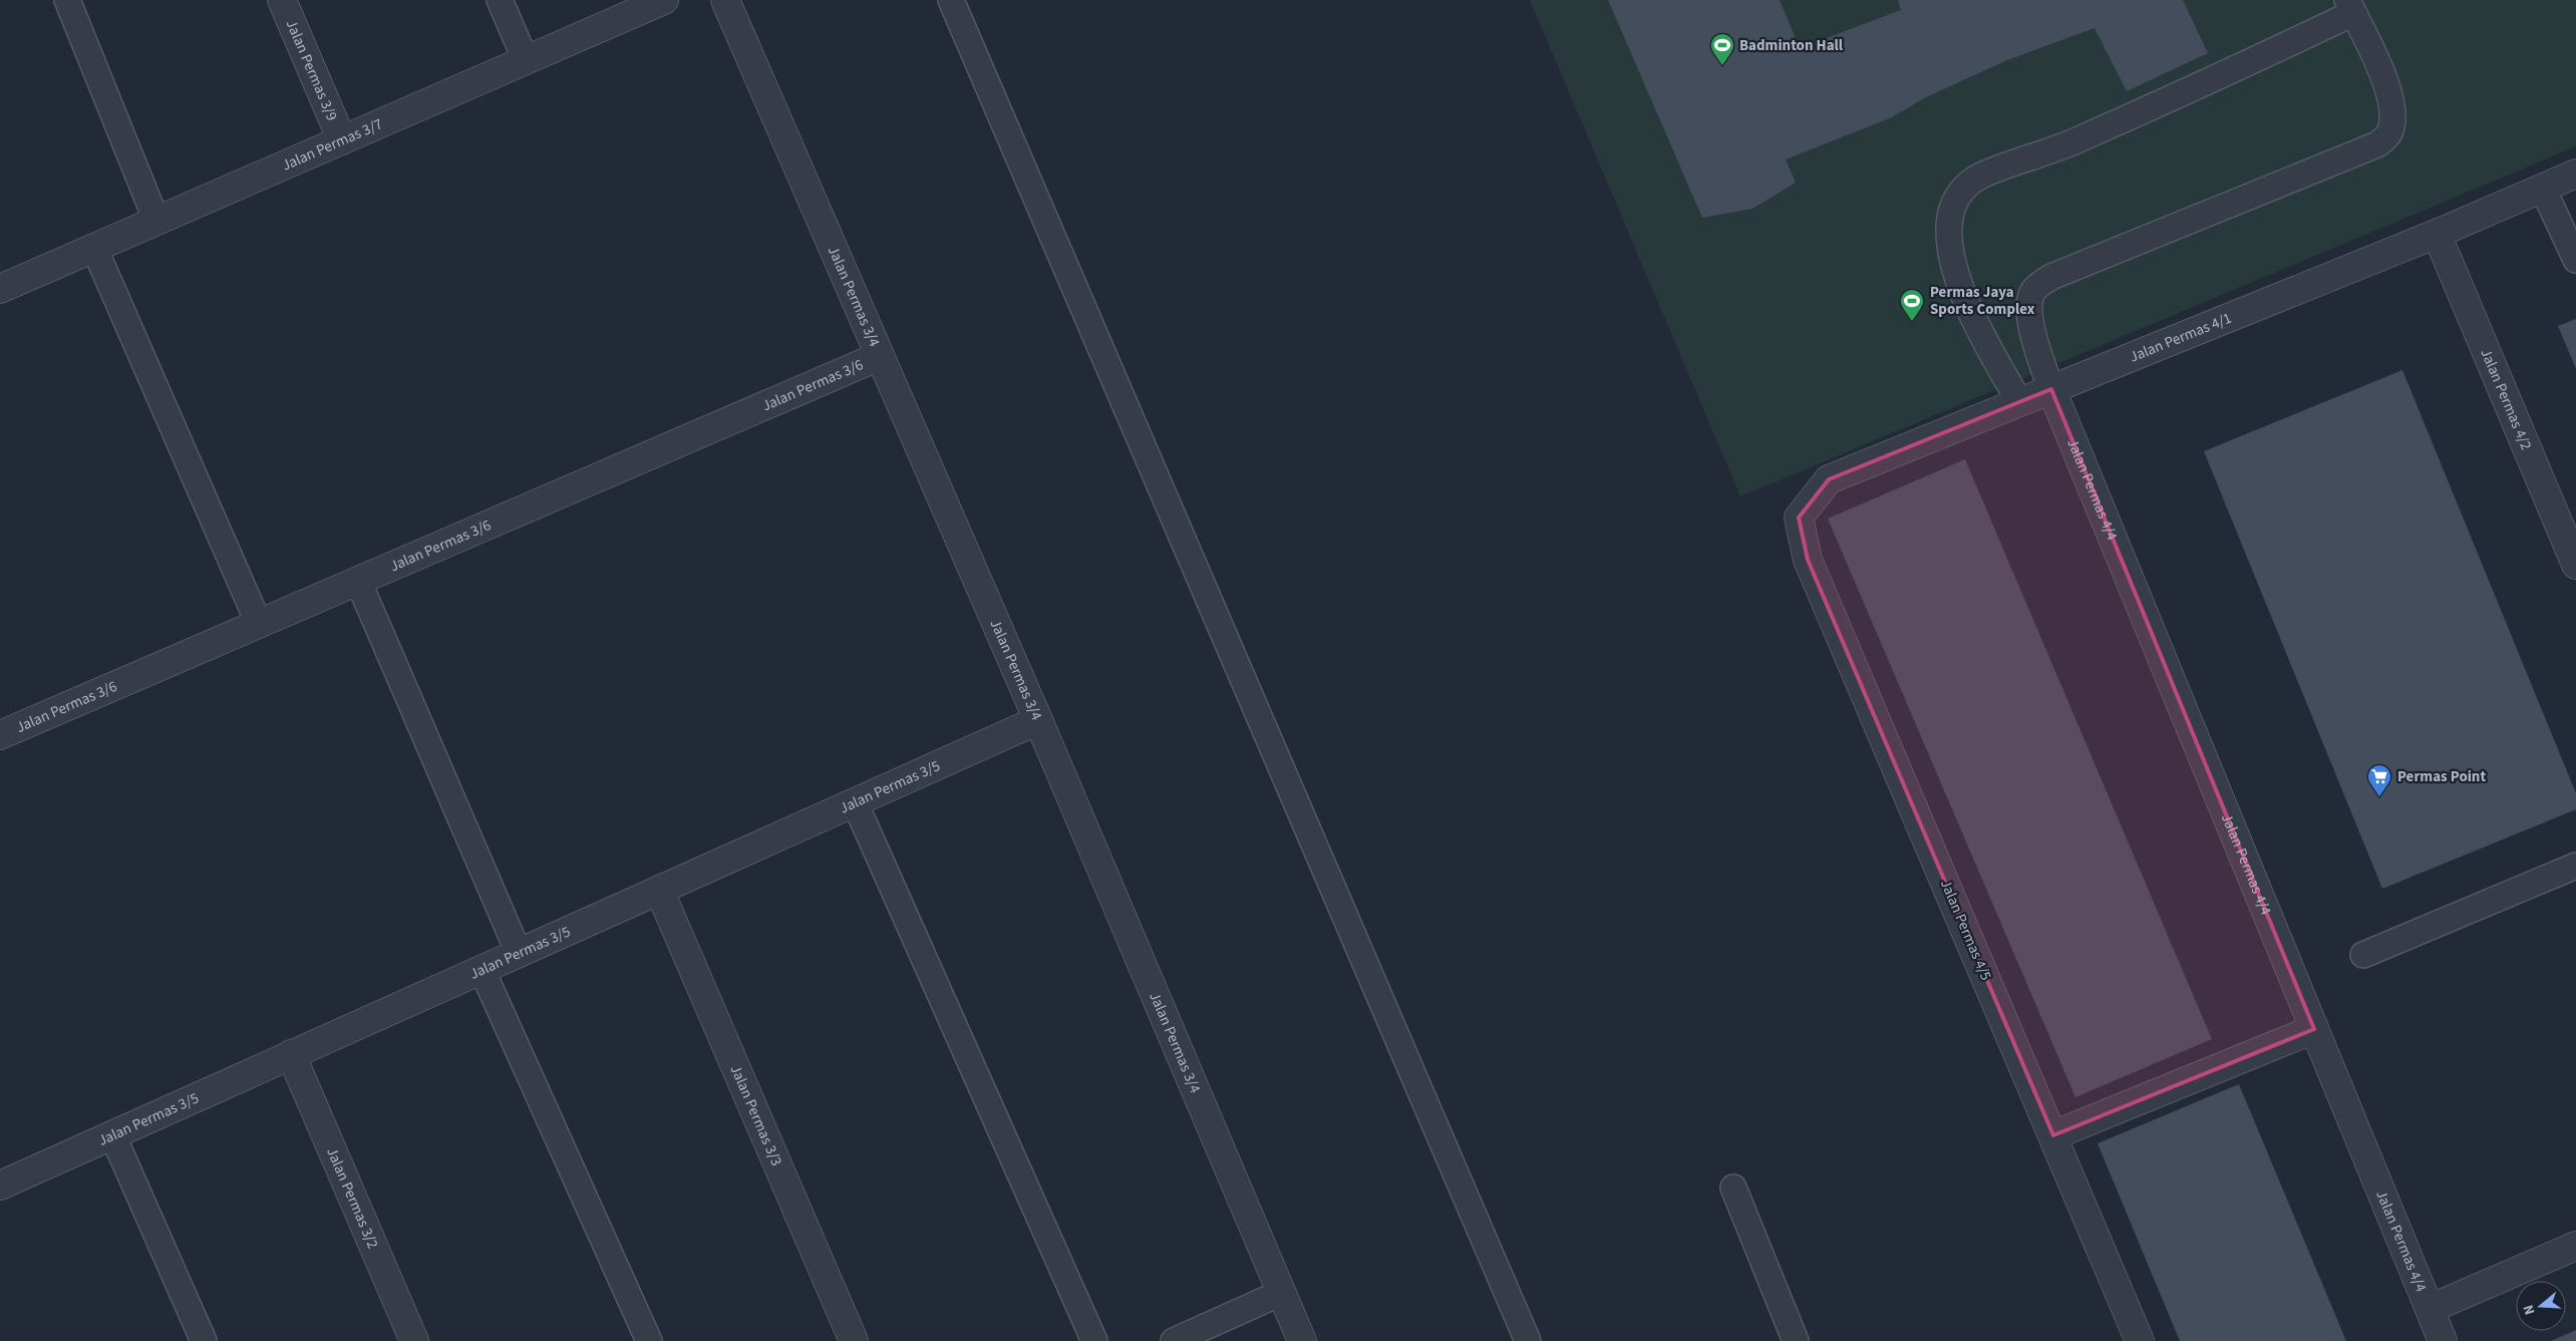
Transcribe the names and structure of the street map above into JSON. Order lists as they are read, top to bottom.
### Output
{
  "streets": {
    "street": [
      "Jalan Permas 3/9",
      "Jalan Permas 3/7",
      "Jalan Permas 3/4",
      "Jalan Permas 4/1",
      "Jalan Permas 3/6",
      "Jalan Permas 4/2",
      "Jalan Permas 4/4",
      "Jalan Permas 3/5",
      "Jalan Permas 4/5",
      "Jalan Permas 3/3",
      "Jalan Permas 3/2"
    ]
  },
  "crossings": [
    ["Jalan Permas 3/9", "Jalan Permas 3/7"],
    ["Jalan Permas 3/4", "Jalan Permas 3/6"],
    ["Jalan Permas 3/4", "Jalan Permas 3/5"],
    ["Jalan Permas 4/1", "Jalan Permas 4/2"],
    ["Jalan Permas 4/1", "Jalan Permas 4/4"],
    ["Jalan Permas 4/1", "Jalan Permas 4/5"],
    ["Jalan Permas 3/5", "Jalan Permas 3/3"],
    ["Jalan Permas 3/5", "Jalan Permas 3/2"]
  ],
  "places": {
    "sports": ["Badminton Hall", "Permas Jaya Sports Complex"],
    "supermarket": ["Permas Point"]
  },
  "north": "left"
}
